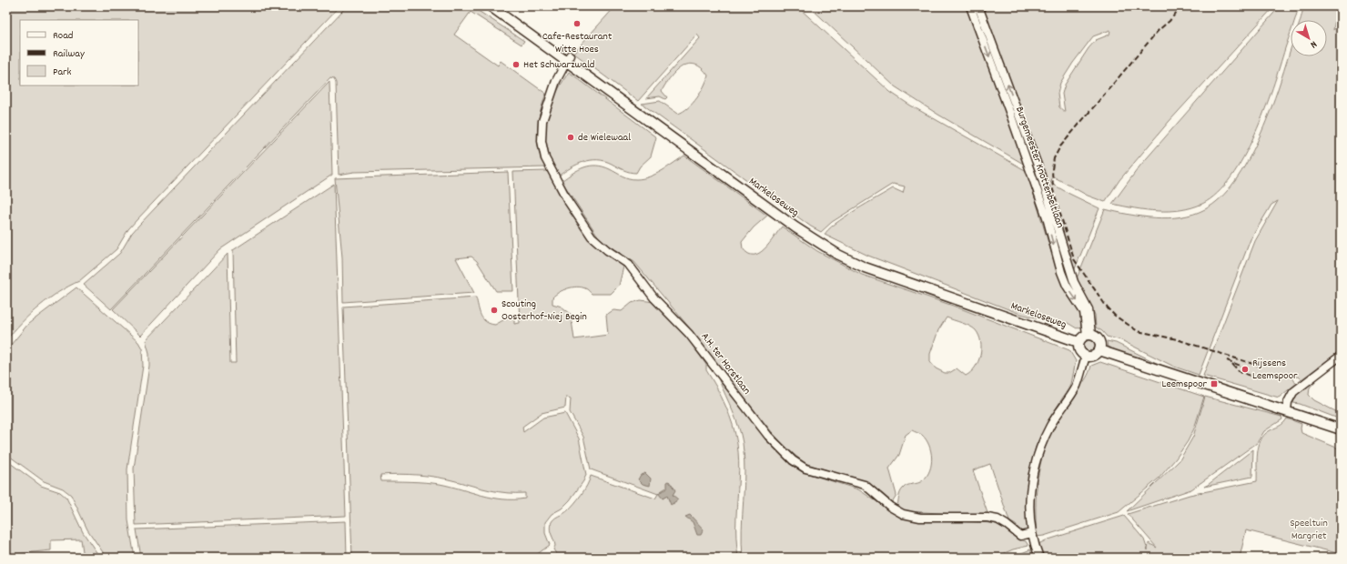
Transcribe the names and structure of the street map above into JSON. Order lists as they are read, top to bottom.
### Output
{
  "streets": {
    "main road": ["Markeloseweg"],
    "street": ["Burgemeester Knottenbeltlaan", "A.H. ter Horstlaan"]
  },
  "crossings": [
    ["Burgemeester Knottenbeltlaan", "Markeloseweg"],
    ["Markeloseweg", "A.H. ter Horstlaan"]
  ],
  "parks": ["Speeltuin Margriet"],
  "places": {
    "other": [
      "Cafe-Restaurant Witte Hoes",
      "Het Schwarzwald",
      "de Wielewaal",
      "Scouting Oosterhof-Niej Begin",
      "Rijssens Leemspoor"
    ],
    "transit": ["Leemspoor"]
  },
  "legend": ["Road", "Railway", "Park"],
  "north": "bottom right"
}
